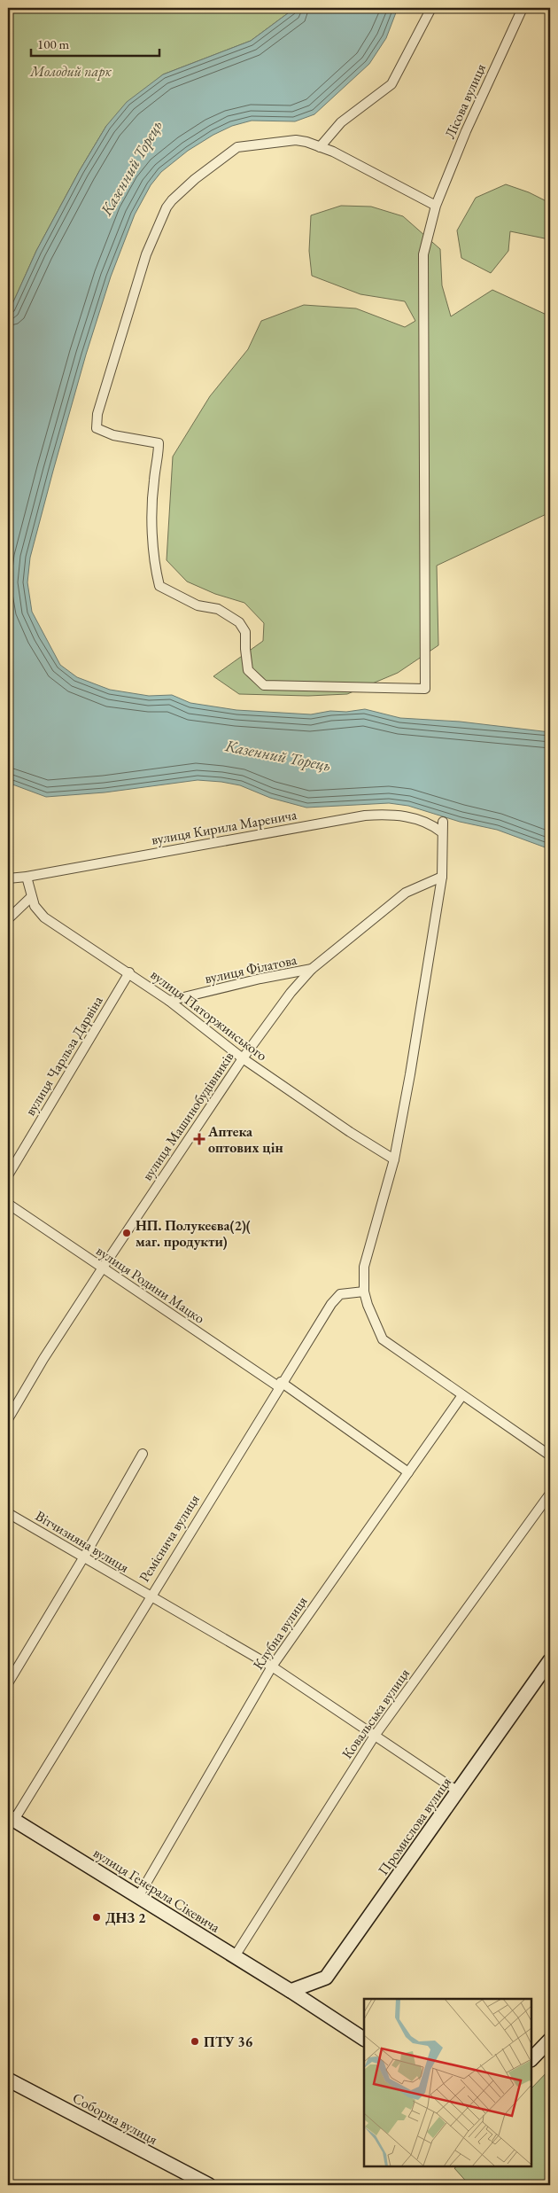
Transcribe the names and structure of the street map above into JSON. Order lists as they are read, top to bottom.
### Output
{
  "streets": {
    "street": [
      "Лісова вулиця",
      "вулиця Кирила Маренича",
      "вулиця Філатова",
      "вулиця Паторжинського",
      "вулиця Чарльза Дарвіна",
      "вулиця Машинобудівників",
      "вулиця Родини Мацко",
      "Реміснича вулиця",
      "Вітчизняна вулиця",
      "Клубна вулиця",
      "Ковальська вулиця",
      "Промислова вулиця",
      "вулиця Генерала Сікевича",
      "Соборна вулиця"
    ]
  },
  "crossings": [
    ["вулиця Кирила Маренича", "вулиця Паторжинського"],
    ["вулиця Філатова", "вулиця Паторжинського"],
    ["вулиця Філатова", "вулиця Машинобудівників"],
    ["вулиця Паторжинського", "вулиця Чарльза Дарвіна"],
    ["вулиця Паторжинського", "вулиця Машинобудівників"],
    ["вулиця Машинобудівників", "вулиця Родини Мацко"],
    ["вулиця Родини Мацко", "Реміснича вулиця"],
    ["вулиця Родини Мацко", "Клубна вулиця"],
    ["Реміснича вулиця", "Вітчизняна вулиця"],
    ["Реміснича вулиця", "вулиця Генерала Сікевича"],
    ["Вітчизняна вулиця", "Клубна вулиця"],
    ["Вітчизняна вулиця", "Ковальська вулиця"],
    ["Вітчизняна вулиця", "Промислова вулиця"],
    ["Клубна вулиця", "вулиця Генерала Сікевича"],
    ["Ковальська вулиця", "вулиця Генерала Сікевича"],
    ["Промислова вулиця", "вулиця Генерала Сікевича"]
  ],
  "water": ["Казенний Торець"],
  "parks": ["Молодий парк"],
  "places": {
    "health": ["Аптека оптових цін"],
    "other": ["НП. Полукеєва(2)( маг. продукти)", "ДНЗ 2", "ПТУ 36"]
  },
  "scale_bar": "100 m"
}
